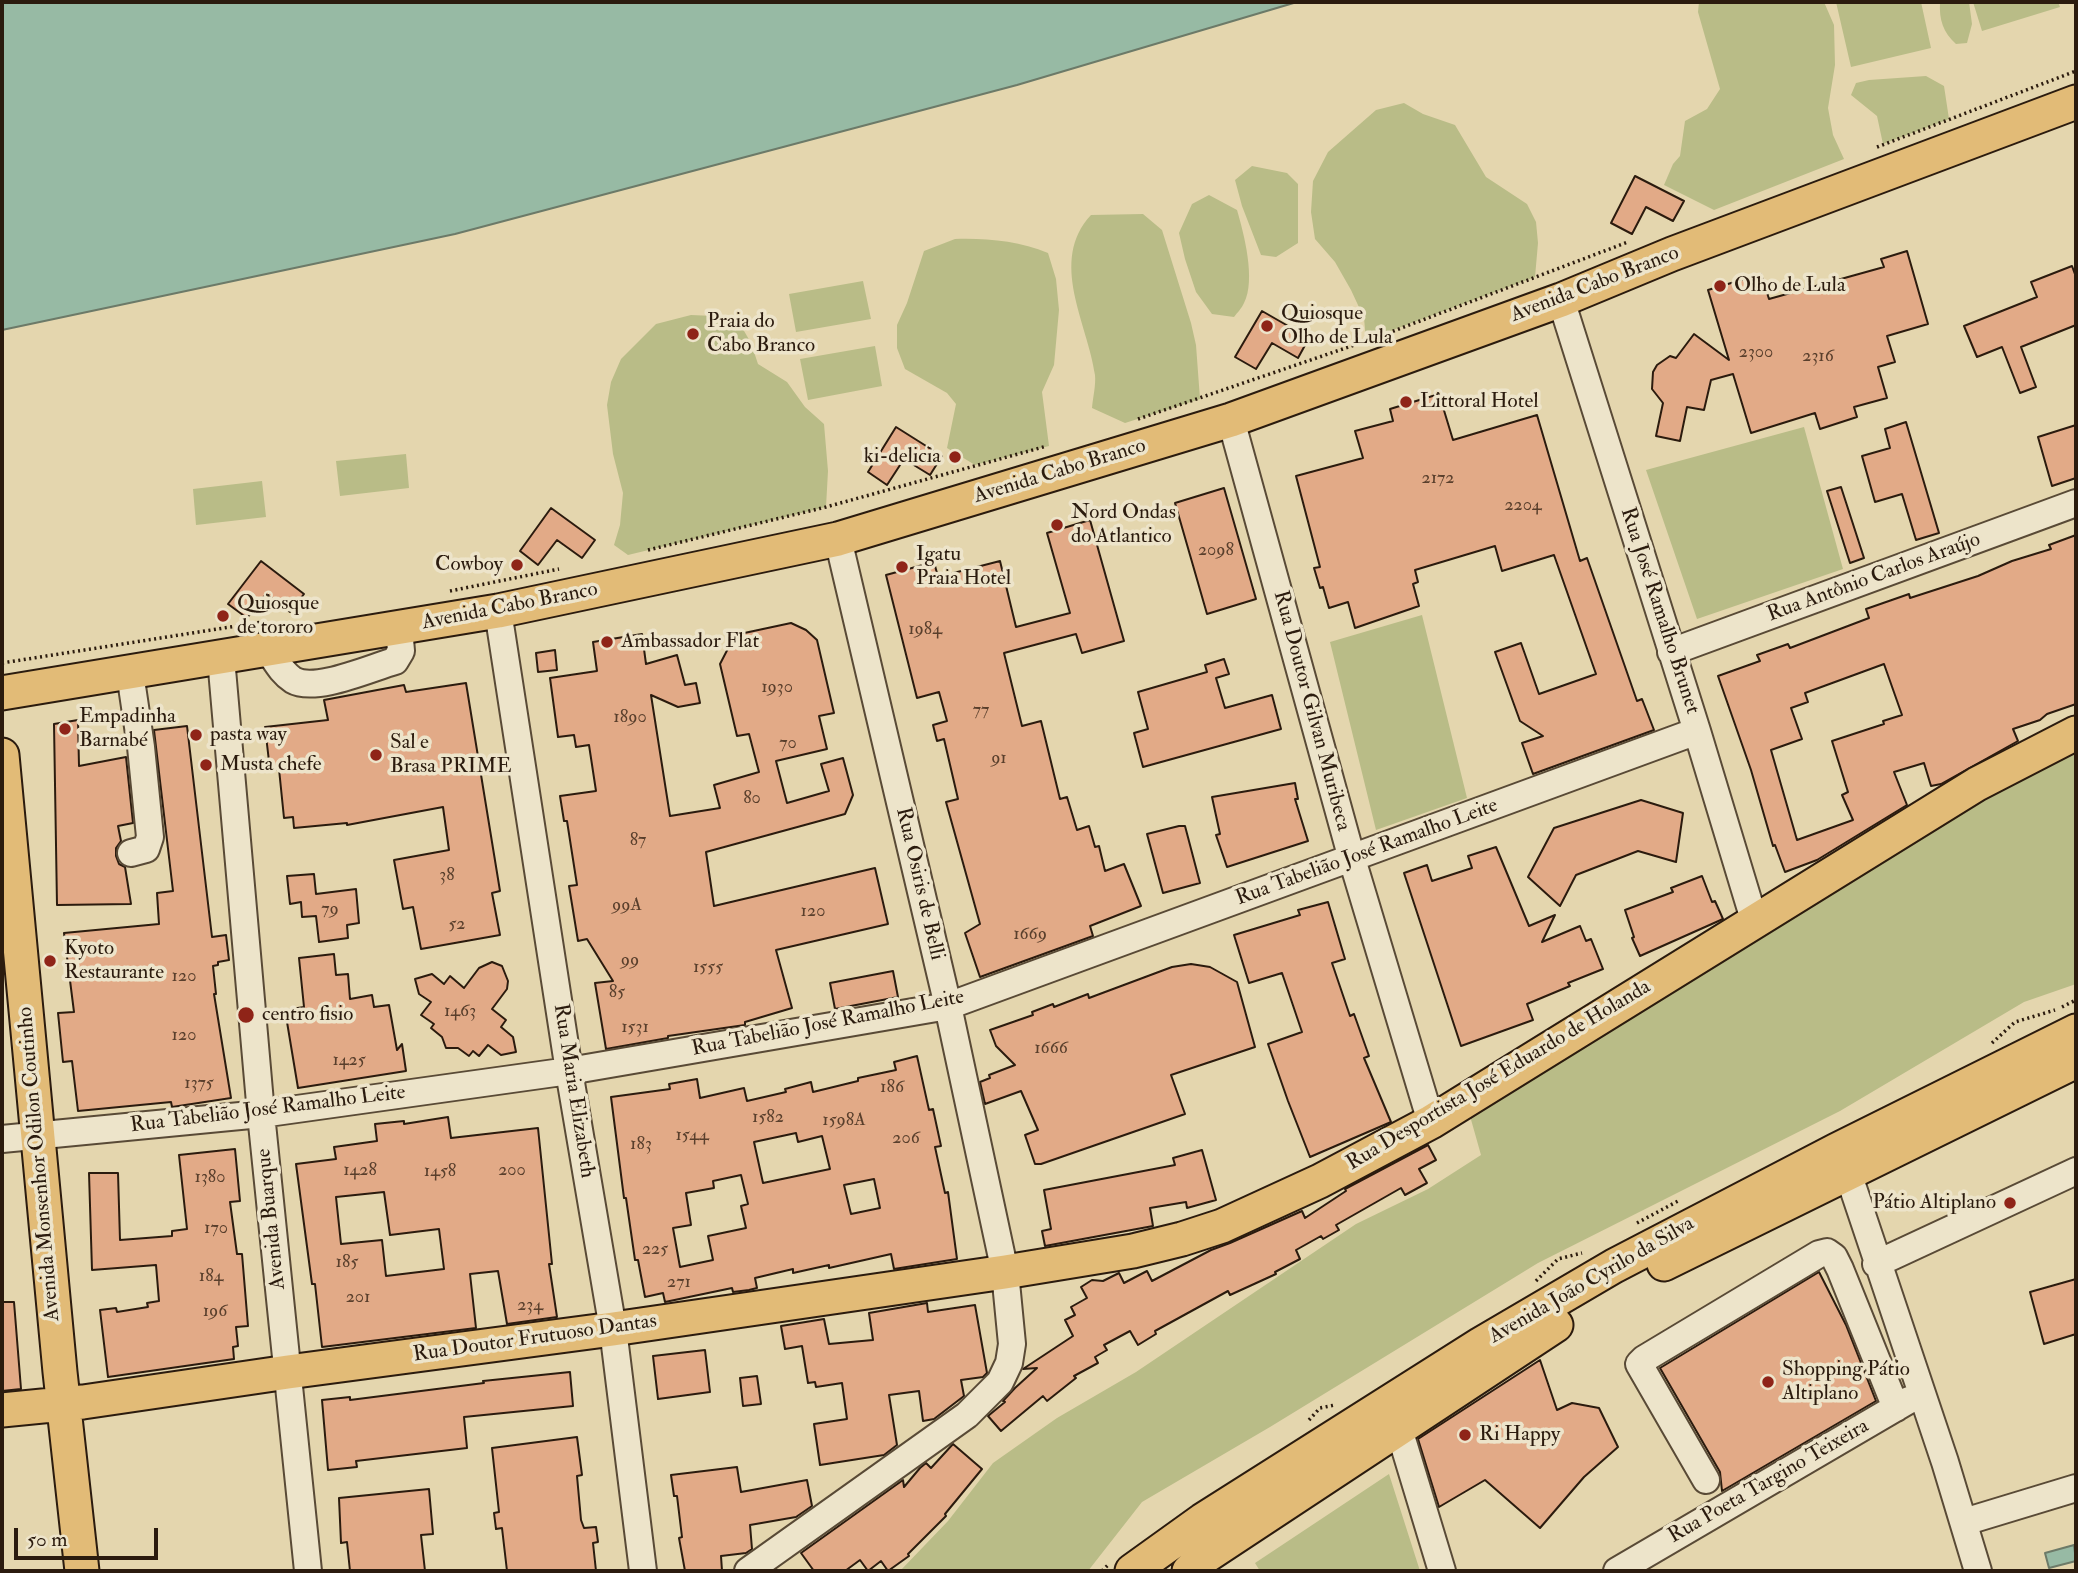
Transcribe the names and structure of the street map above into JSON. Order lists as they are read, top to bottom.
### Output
{
  "streets": {
    "main road": [
      "Avenida Cabo Branco",
      "Rua Desportista José Eduardo de Holanda",
      "Avenida Monsenhor Odilon Coutinho",
      "Avenida João Cyrilo da Silva",
      "Rua Doutor Frutuoso Dantas"
    ],
    "street": [
      "Rua Antônio Carlos Araújo",
      "Rua José Ramalho Brunet",
      "Rua Doutor Gilvan Muribeca",
      "Rua Tabelião José Ramalho Leite",
      "Rua Osiris de Belli",
      "Rua Maria Elizabeth",
      "Avenida Buarque",
      "Rua Poeta Targino Teixeira"
    ]
  },
  "crossings": [
    ["Avenida Cabo Branco", "Rua José Ramalho Brunet"],
    ["Avenida Cabo Branco", "Rua Doutor Gilvan Muribeca"],
    ["Avenida Cabo Branco", "Rua Osiris de Belli"],
    ["Avenida Cabo Branco", "Rua Maria Elizabeth"],
    ["Avenida Cabo Branco", "Avenida Buarque"],
    ["Rua Antônio Carlos Araújo", "Rua José Ramalho Brunet"],
    ["Rua José Ramalho Brunet", "Rua Tabelião José Ramalho Leite"],
    ["Rua José Ramalho Brunet", "Rua Desportista José Eduardo de Holanda"],
    ["Rua Doutor Gilvan Muribeca", "Rua Tabelião José Ramalho Leite"],
    ["Rua Doutor Gilvan Muribeca", "Rua Desportista José Eduardo de Holanda"],
    ["Rua Tabelião José Ramalho Leite", "Rua Osiris de Belli"],
    ["Rua Tabelião José Ramalho Leite", "Rua Maria Elizabeth"],
    ["Rua Tabelião José Ramalho Leite", "Avenida Monsenhor Odilon Coutinho"],
    ["Rua Tabelião José Ramalho Leite", "Avenida Buarque"],
    ["Rua Osiris de Belli", "Rua Desportista José Eduardo de Holanda"],
    ["Rua Osiris de Belli", "Rua Doutor Frutuoso Dantas"],
    ["Rua Desportista José Eduardo de Holanda", "Rua Doutor Frutuoso Dantas"],
    ["Rua Maria Elizabeth", "Rua Doutor Frutuoso Dantas"],
    ["Avenida Monsenhor Odilon Coutinho", "Rua Doutor Frutuoso Dantas"],
    ["Avenida Buarque", "Rua Doutor Frutuoso Dantas"]
  ],
  "places": [
    "Olho de Lula",
    "Quiosque Olho de Lula",
    "Praia do Cabo Branco",
    "Littoral Hotel",
    "ki-delicia",
    "Nord Ondas do Atlantico",
    "Cowboy",
    "Igatu Praia Hotel",
    "Quiosque de tororo",
    "Ambassador Flat",
    "Empadinha Barnabé",
    "pasta way",
    "Sal e Brasa PRIME",
    "Musta chefe",
    "Kyoto Restaurante",
    "centro fisio",
    "Pátio Altiplano",
    "Shopping Pátio Altiplano",
    "Ri Happy"
  ],
  "house_numbers": [
    "2300",
    "2316",
    "2172",
    "2204",
    "2098",
    "1984",
    "1930",
    "77",
    "1890",
    "70",
    "91",
    "80",
    "87",
    "38",
    "99A",
    "79",
    "120",
    "52",
    "1669",
    "99",
    "1555",
    "120",
    "85",
    "1463",
    "1531",
    "120",
    "1666",
    "1425",
    "1375",
    "186",
    "1582",
    "1598A",
    "1544",
    "206",
    "183",
    "1428",
    "200",
    "1458",
    "1380",
    "170",
    "225",
    "185",
    "184",
    "271",
    "201",
    "234",
    "196"
  ],
  "scale_bar": "50 m"
}
